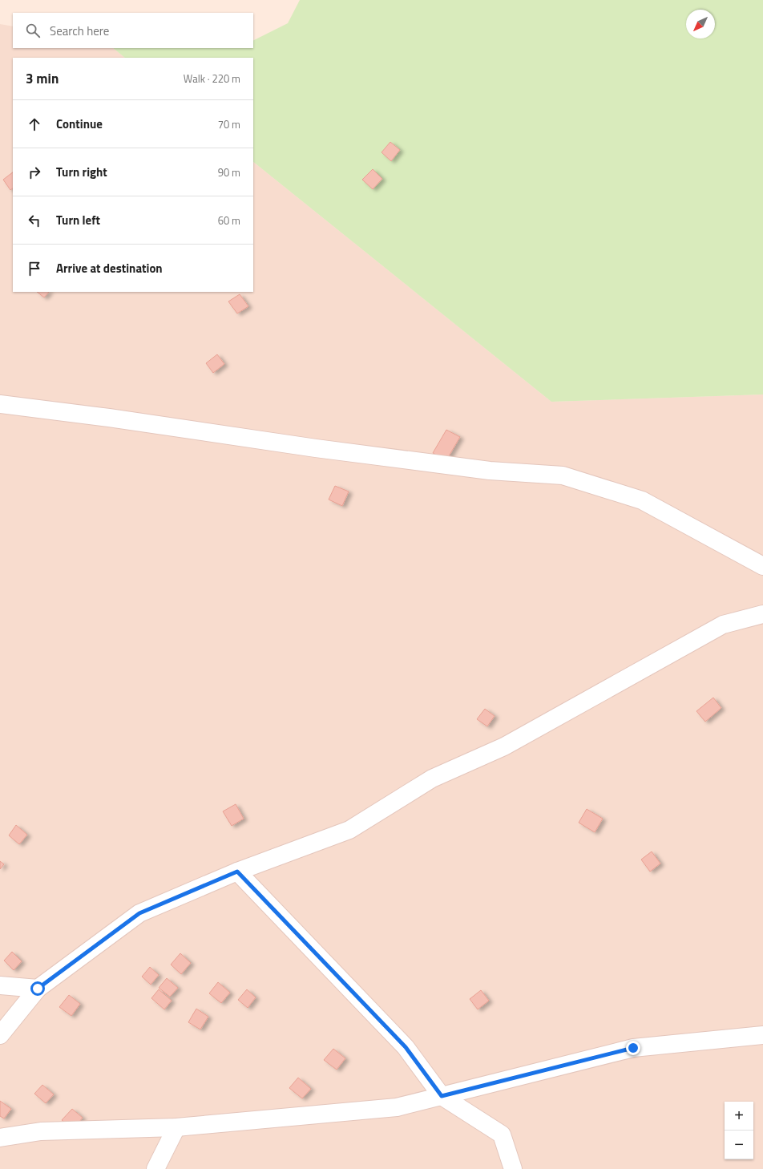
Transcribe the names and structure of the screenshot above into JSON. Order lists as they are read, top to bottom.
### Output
{
  "north": "bottom left",
  "page": {
    "search": "Search here",
    "heading": ["3 min", "Walk · 220 m"],
    "list": [
      ["Continue", "70 m"],
      ["Turn right", "90 m"],
      ["Turn left", "60 m"],
      "Arrive at destination"
    ],
    "map_buttons": ["+", "−"]
  }
}
